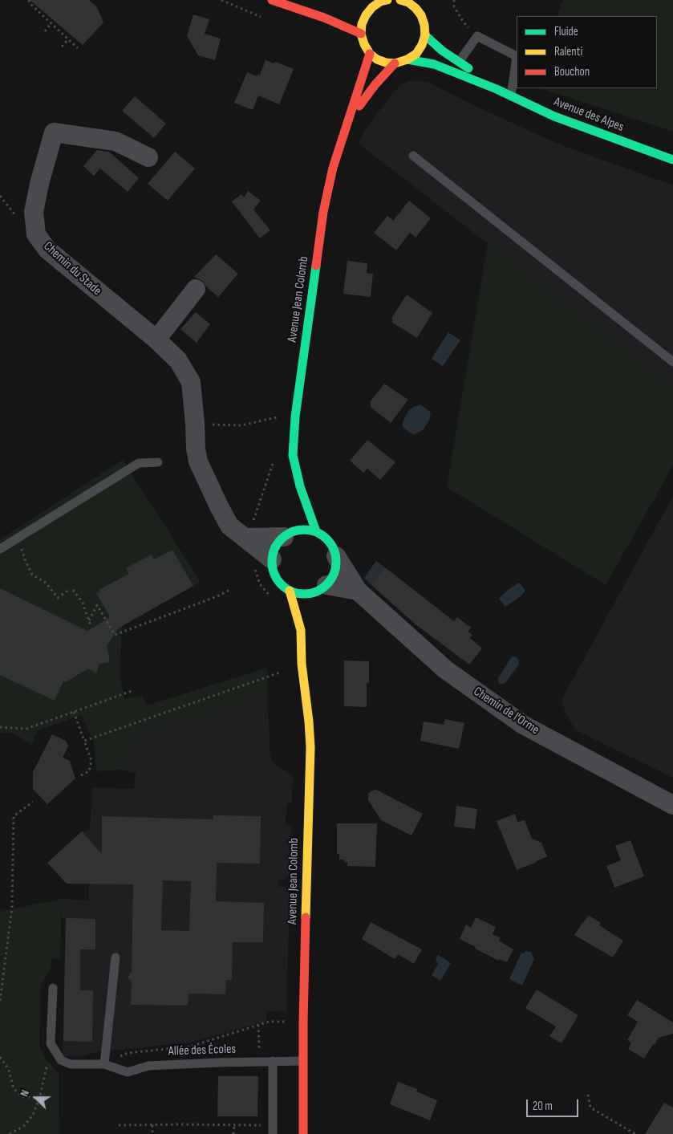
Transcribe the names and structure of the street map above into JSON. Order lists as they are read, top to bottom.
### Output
{
  "streets": {
    "street": [
      "Avenue des Alpes",
      "Chemin du Stade",
      "Avenue Jean Colomb",
      "Chemin de l'Orme"
    ],
    "lane": ["Allée des Écoles"]
  },
  "crossings": [
    ["Chemin du Stade", "Avenue Jean Colomb"],
    ["Chemin du Stade", "Chemin de l'Orme"],
    ["Avenue Jean Colomb", "Chemin de l'Orme"],
    ["Avenue Jean Colomb", "Allée des Écoles"]
  ],
  "legend": ["Fluide", "Ralenti", "Bouchon"],
  "scale_bar": "20 m",
  "north": "left"
}
